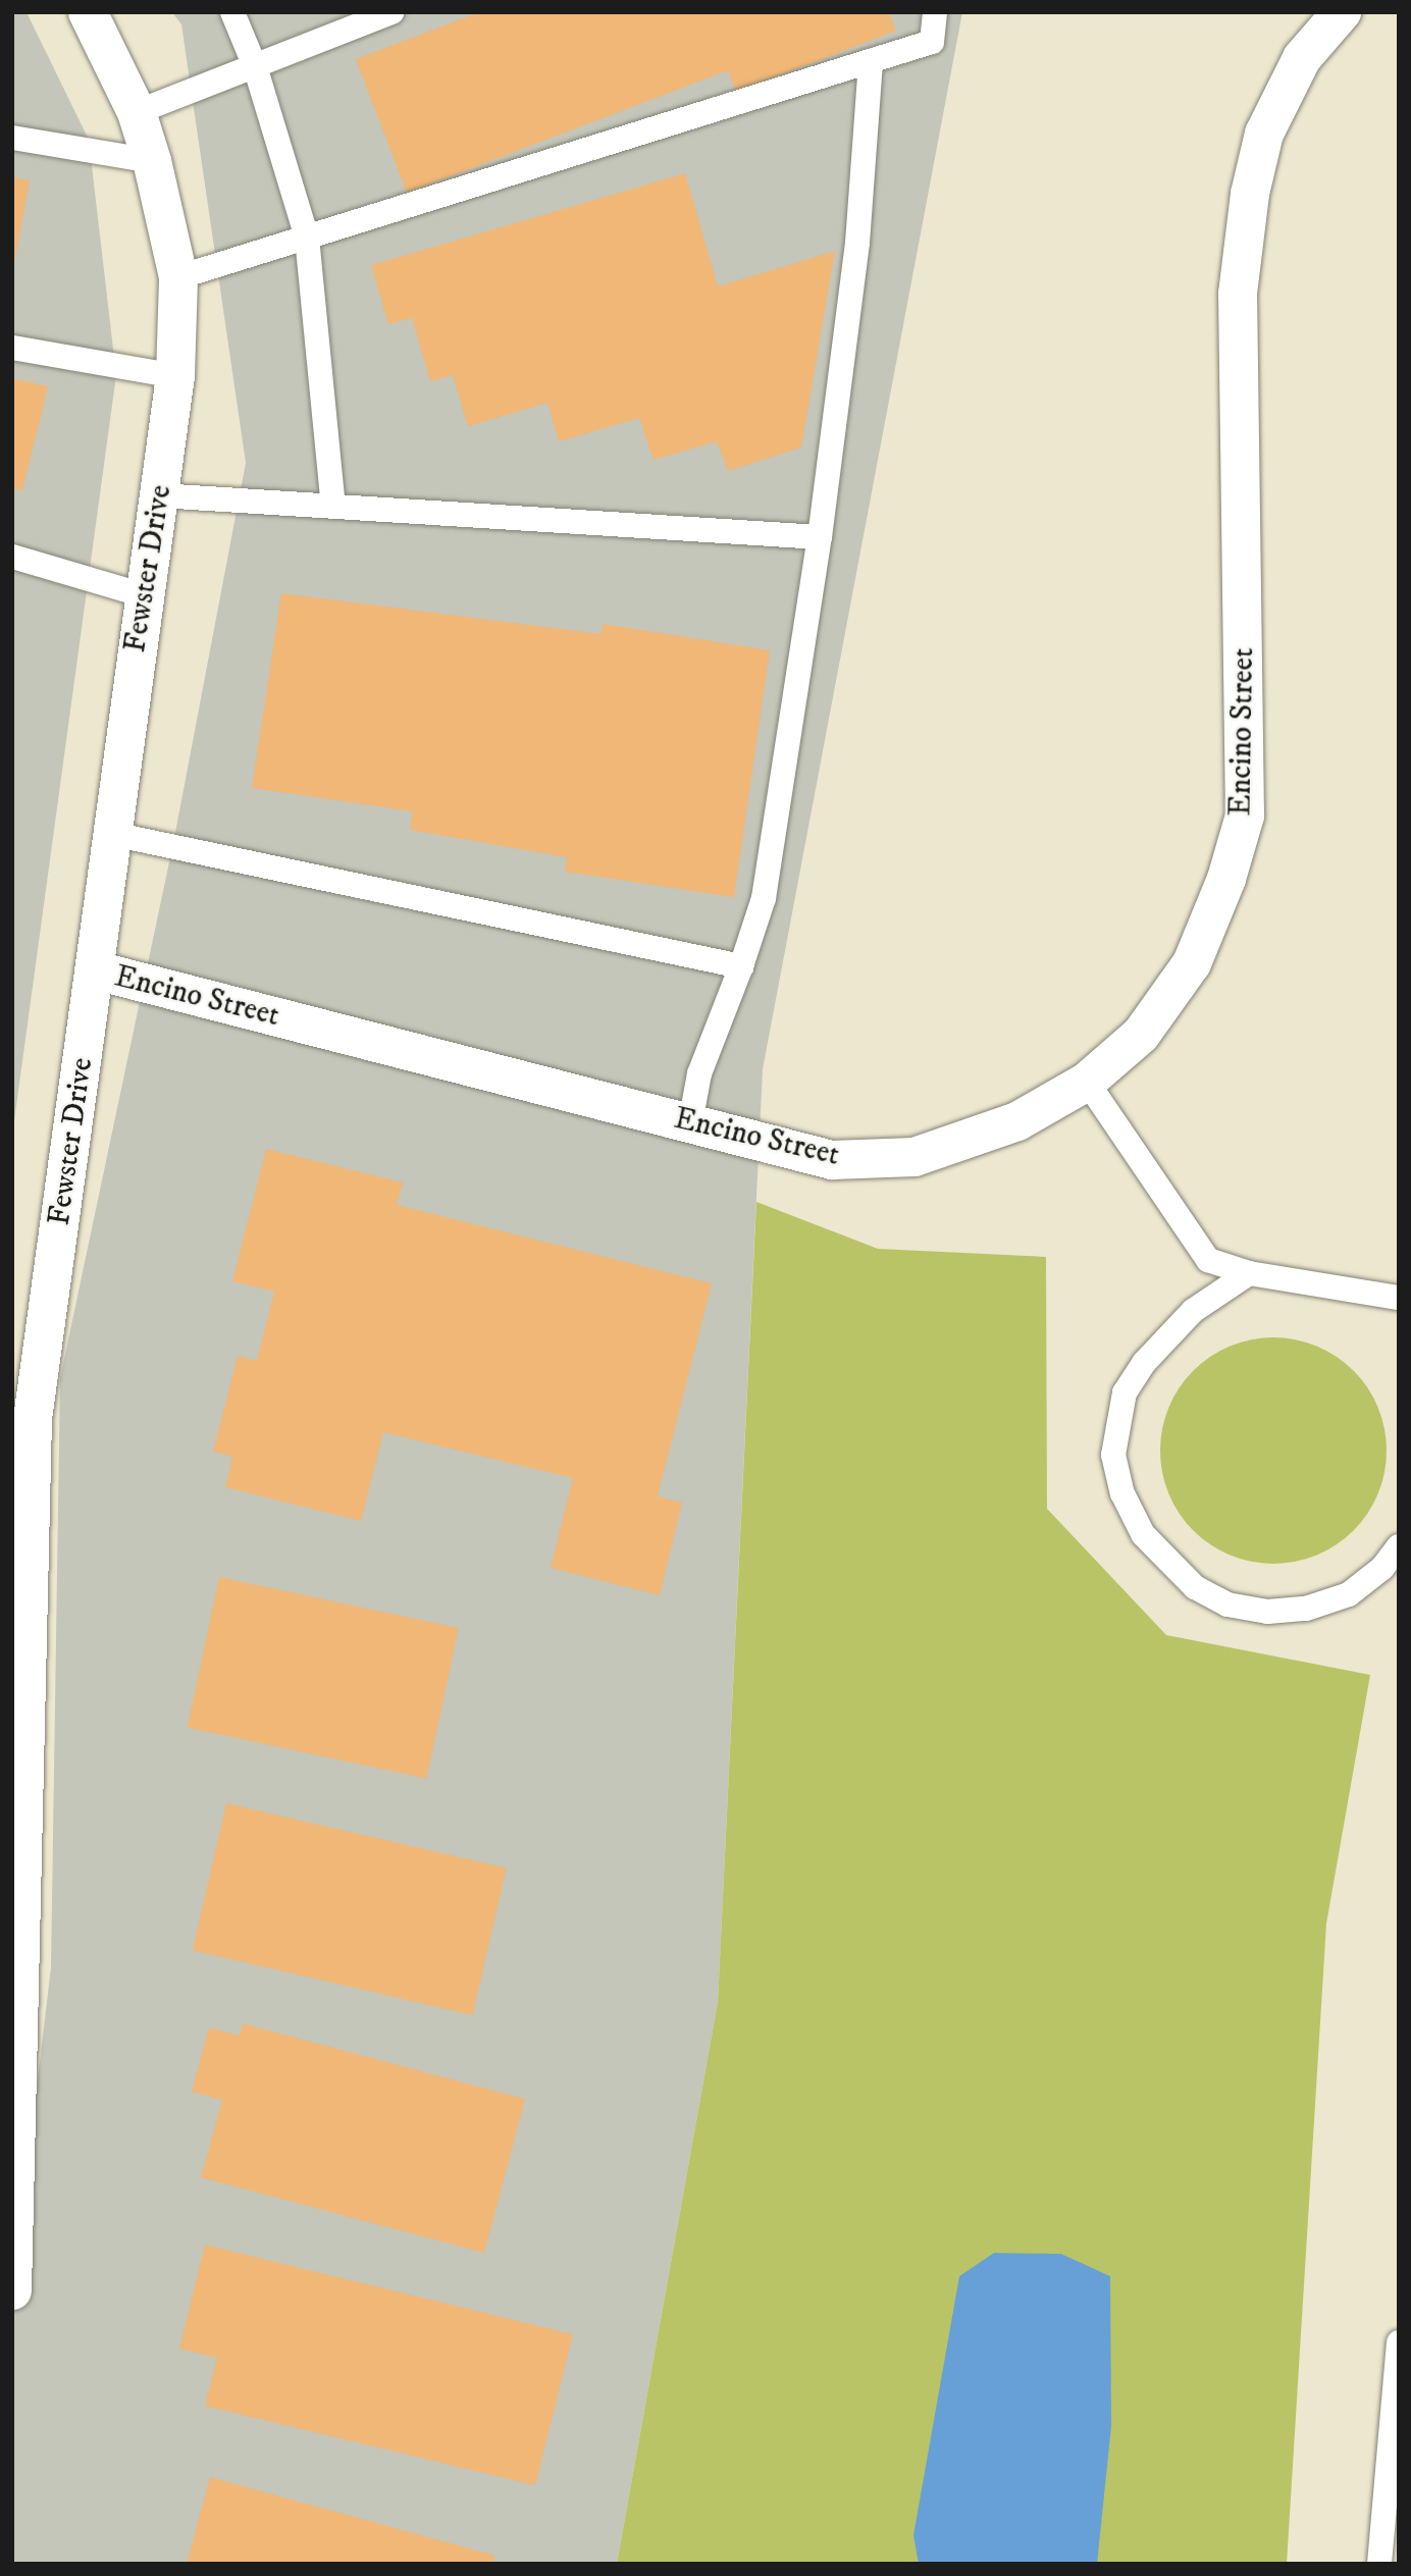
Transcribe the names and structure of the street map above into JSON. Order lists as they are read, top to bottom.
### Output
{
  "streets": {
    "street": ["Fewster Drive", "Encino Street"]
  },
  "crossings": [
    ["Fewster Drive", "Encino Street"]
  ]
}
